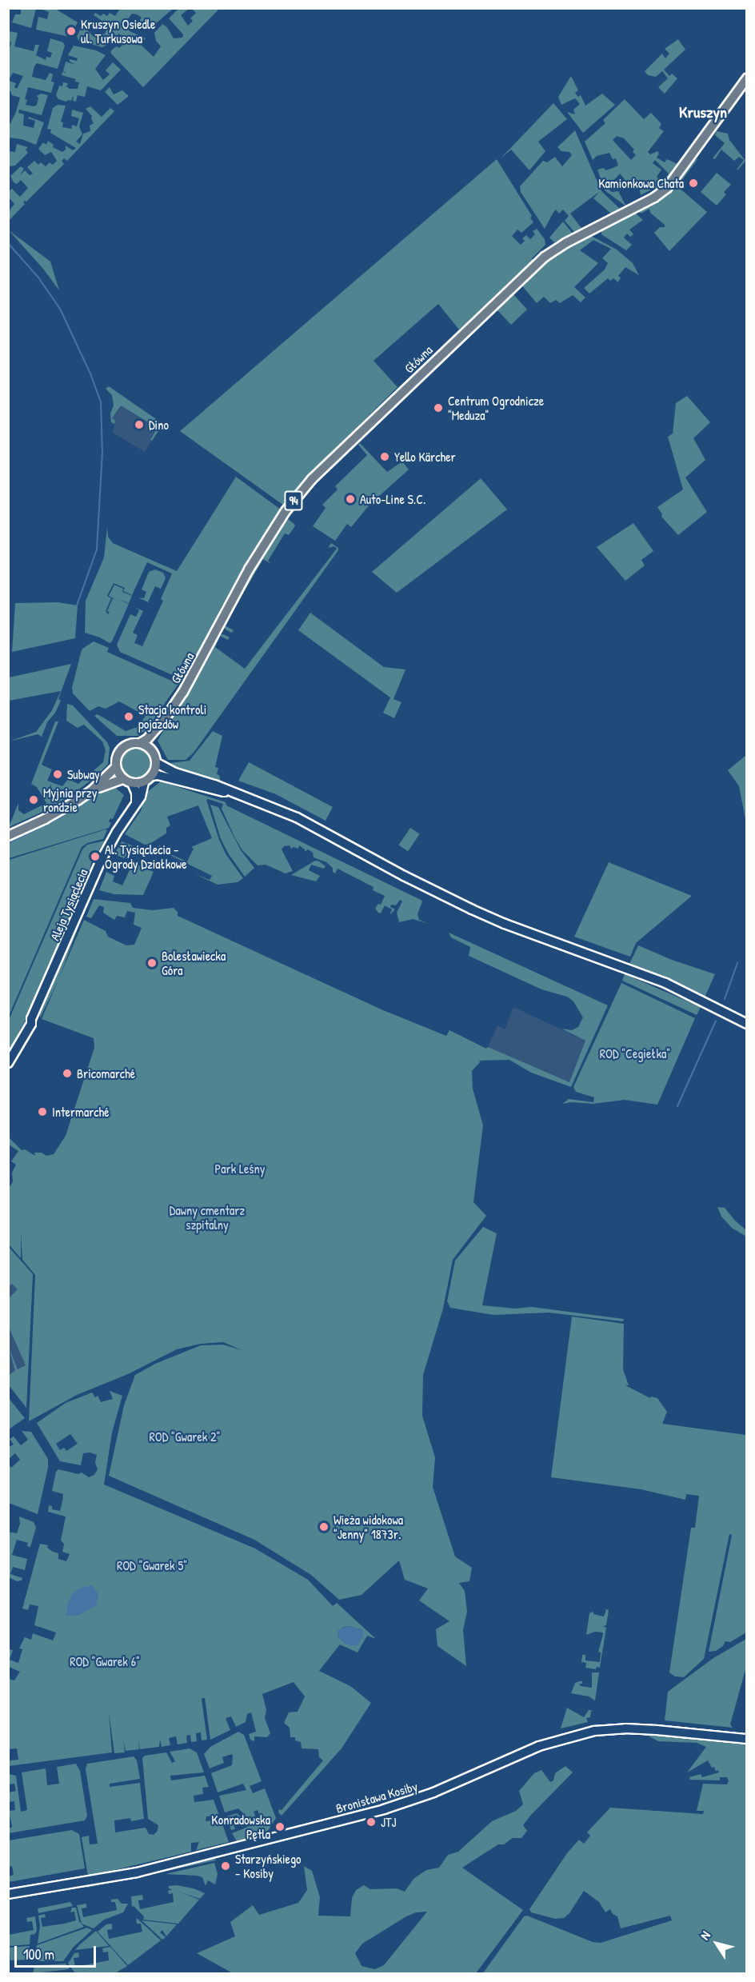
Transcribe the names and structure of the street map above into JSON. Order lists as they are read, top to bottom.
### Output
{
  "streets": {
    "main road": ["Główna", "94"],
    "street": ["Aleja Tysiąclecia", "Bronisława Kosiby"]
  },
  "crossings": [
    ["Główna", "94"],
    ["Główna", "Aleja Tysiąclecia"],
    ["94", "Aleja Tysiąclecia"]
  ],
  "districts": ["Kruszyn"],
  "parks": [
    "ROD \"Cegiełka\"",
    "Park Leśny",
    "Dawny cmentarz szpitalny",
    "ROD \"Gwarek 2\"",
    "ROD \"Gwarek 5\"",
    "ROD \"Gwarek 6\""
  ],
  "places": [
    "Kruszyn Osiedle ul. Turkusowa",
    "Kamionkowa Chata",
    "Centrum Ogrodnicze \"Meduza\"",
    "Dino",
    "Yello Kärcher",
    "Auto-Line S.C.",
    "Stacja kontroli pojazdów",
    "Subway",
    "Myjnia przy rondzie",
    "Al. Tysiąclecia - Ogrody Działkowe",
    "Bolesławiecka Góra",
    "Bricomarché",
    "Intermarché",
    "Wieża widokowa \"Jenny\" 1873r.",
    "JTJ",
    "Konradowska Pętla",
    "Starzyńskiego - Kosiby"
  ],
  "scale_bar": "100 m",
  "north": "top left"
}
